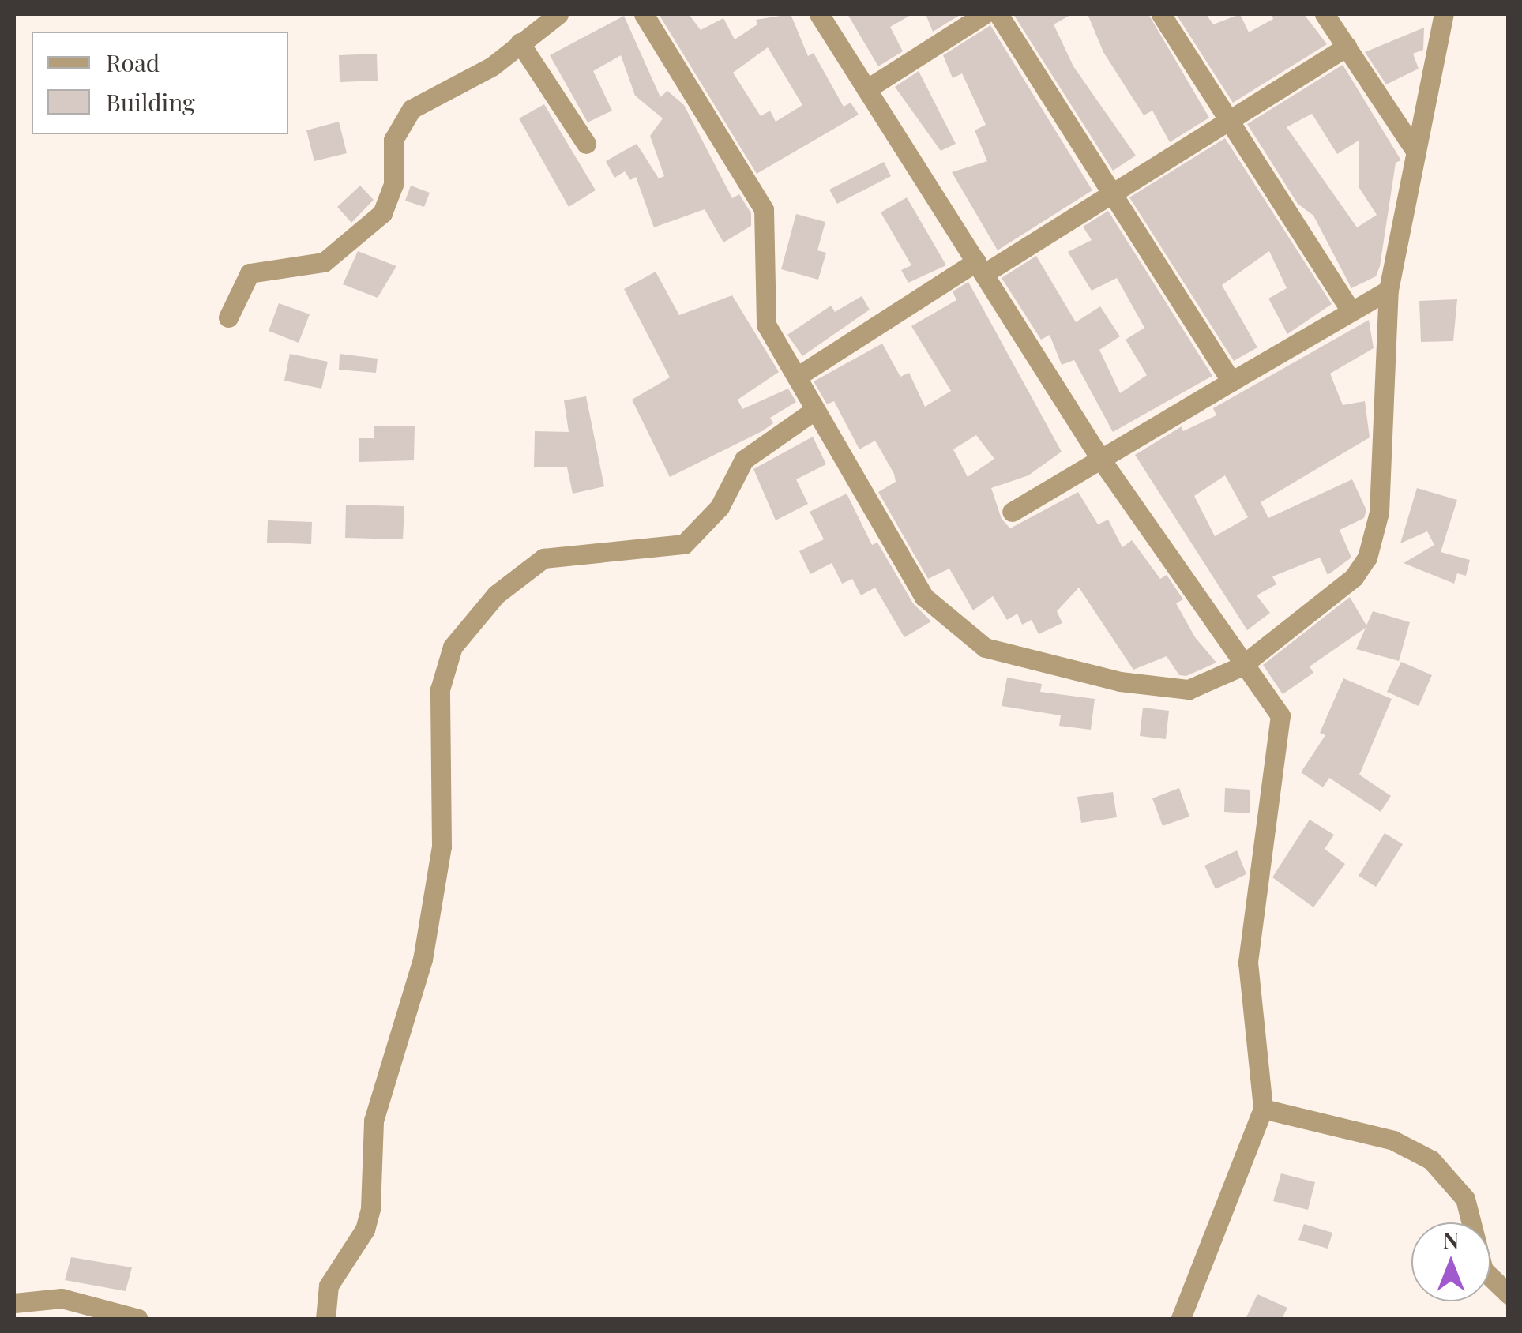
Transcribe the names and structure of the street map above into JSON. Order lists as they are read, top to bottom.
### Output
{
  "legend": ["Road", "Building"],
  "north": "top"
}
